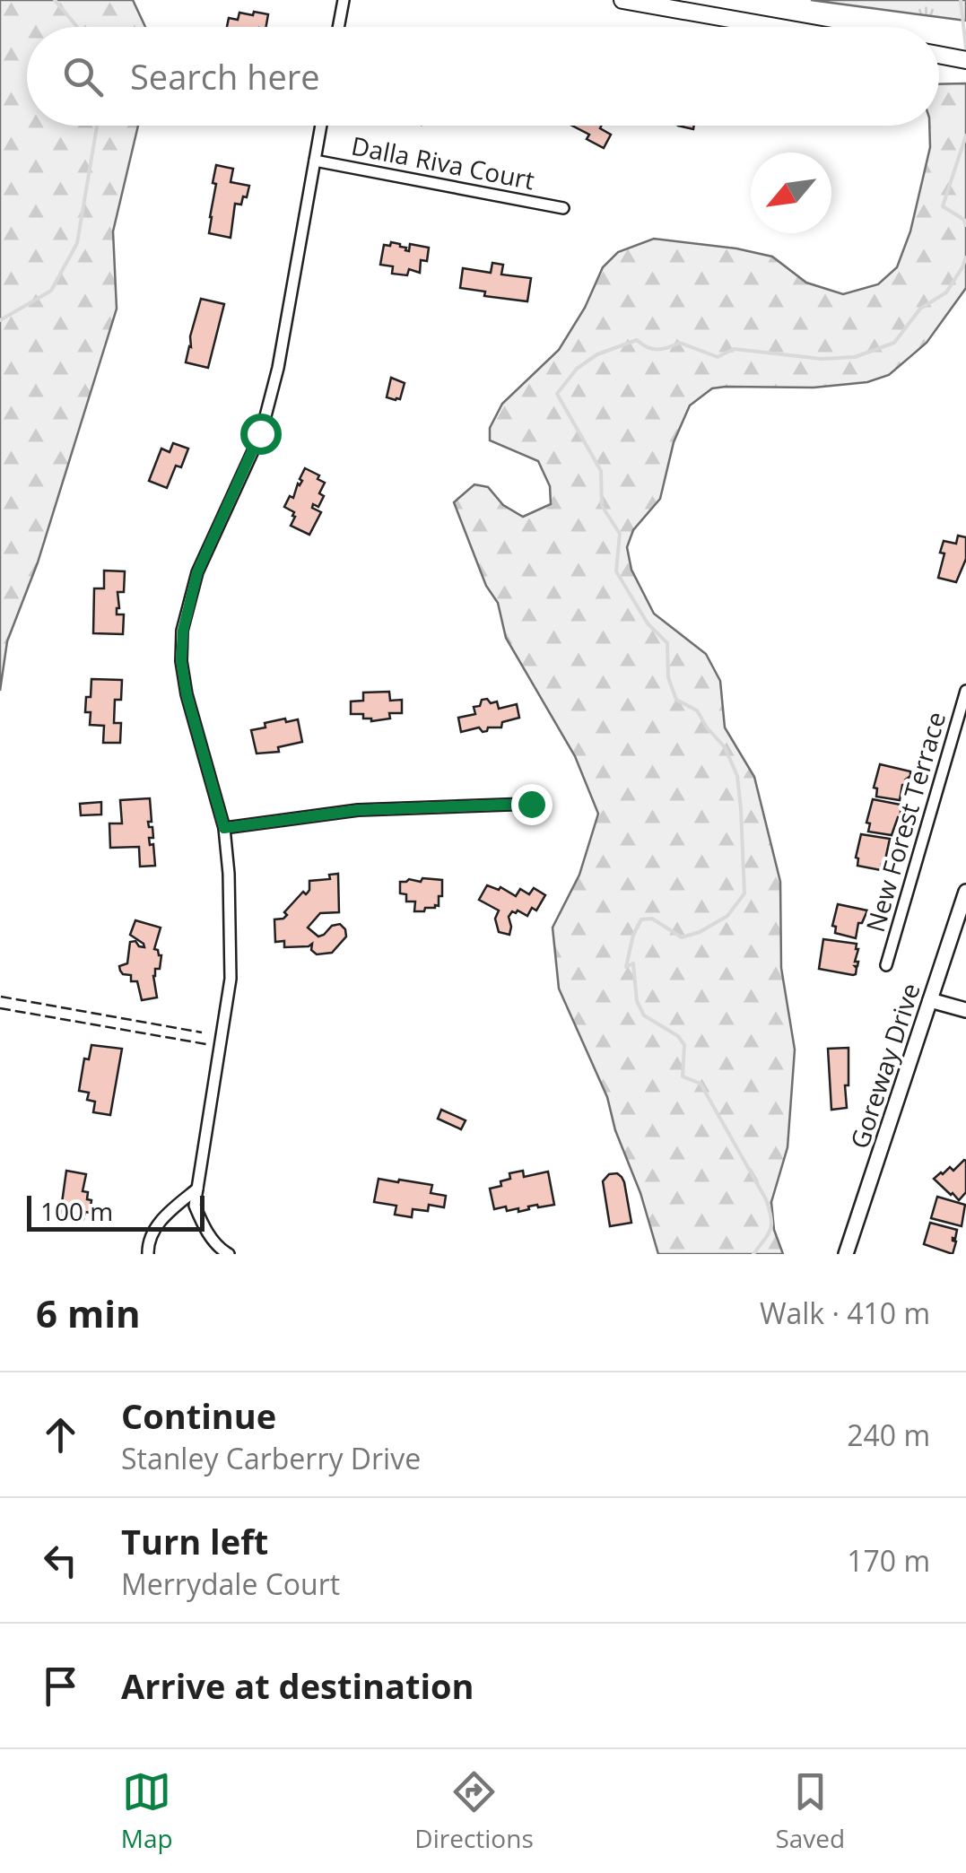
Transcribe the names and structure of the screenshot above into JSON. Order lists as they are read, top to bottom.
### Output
{
  "streets": {
    "street": ["Dalla Riva Court", "New Forest Terrace", "Goreway Drive"]
  },
  "scale_bar": "100 m",
  "north": "bottom left",
  "page": {
    "search": "Search here",
    "scale": "100 m",
    "heading": ["6 min", "Walk · 410 m"],
    "list": [
      ["Continue", "Stanley Carberry Drive", "240 m"],
      ["Turn left", "Merrydale Court", "170 m"],
      "Arrive at destination"
    ],
    "nav": ["Map", "Directions", "Saved"]
  }
}
